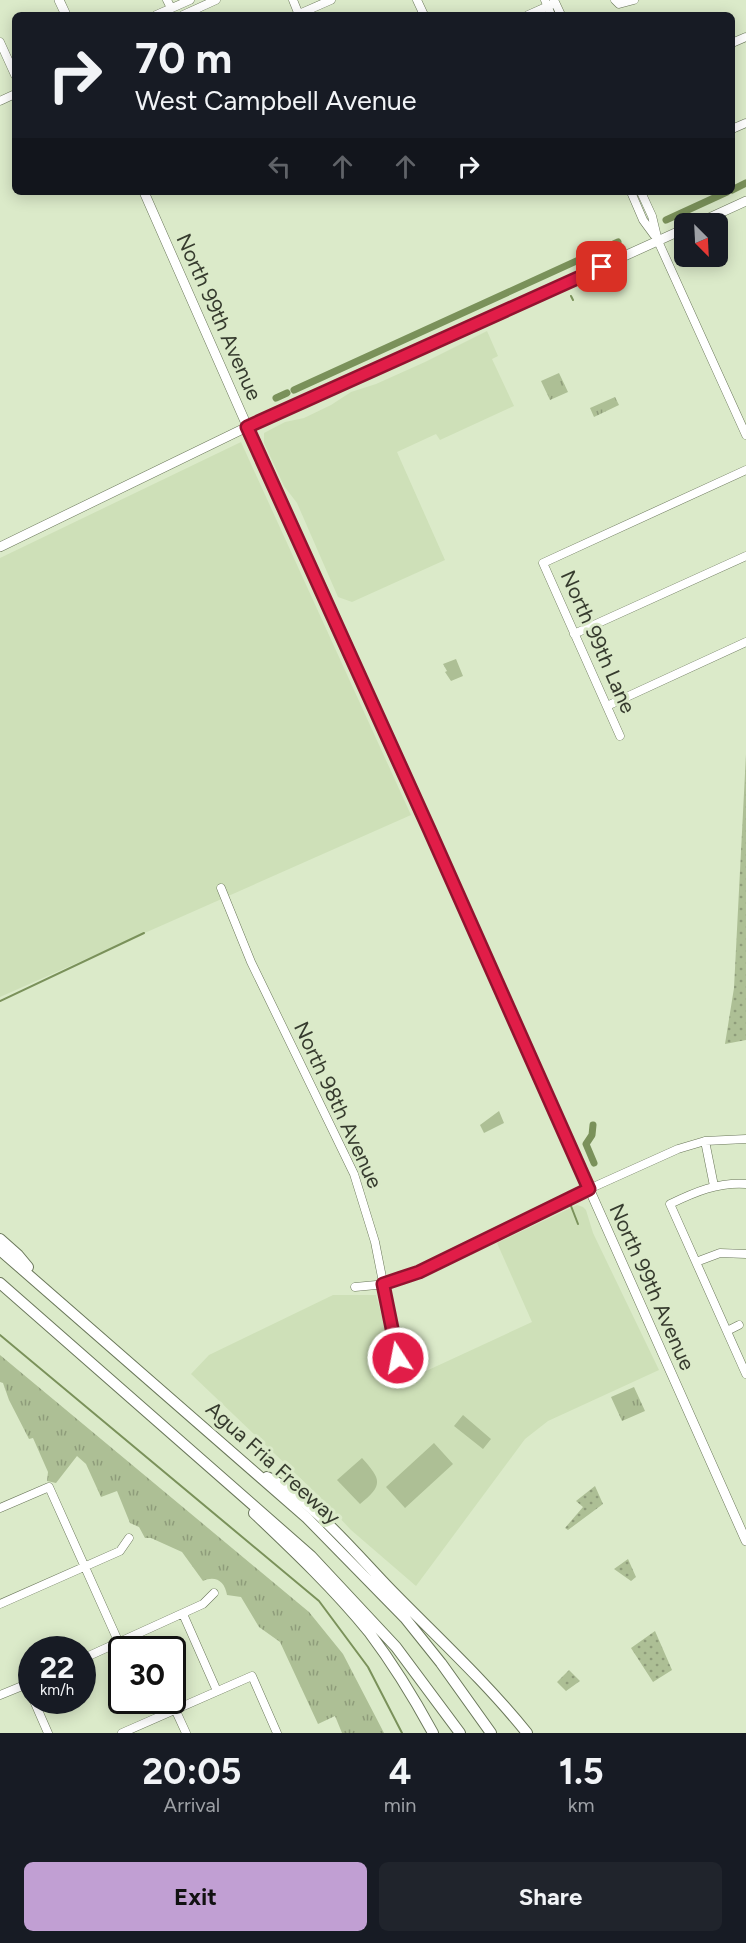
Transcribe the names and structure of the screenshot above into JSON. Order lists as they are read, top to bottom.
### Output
{
  "streets": {
    "highway": ["Agua Fria Freeway"],
    "main road": ["North 99th Avenue"],
    "street": ["North 99th Lane", "North 98th Avenue"]
  },
  "north": "bottom right",
  "page": {
    "turn": ["70 m", "West Campbell Avenue"],
    "speed": "22 km/h",
    "limit": "30",
    "eta": [
      "20:05",
      "Arrival",
      "4",
      "min",
      "1.5",
      "km"
    ],
    "buttons": ["Exit", "Share"]
  }
}
